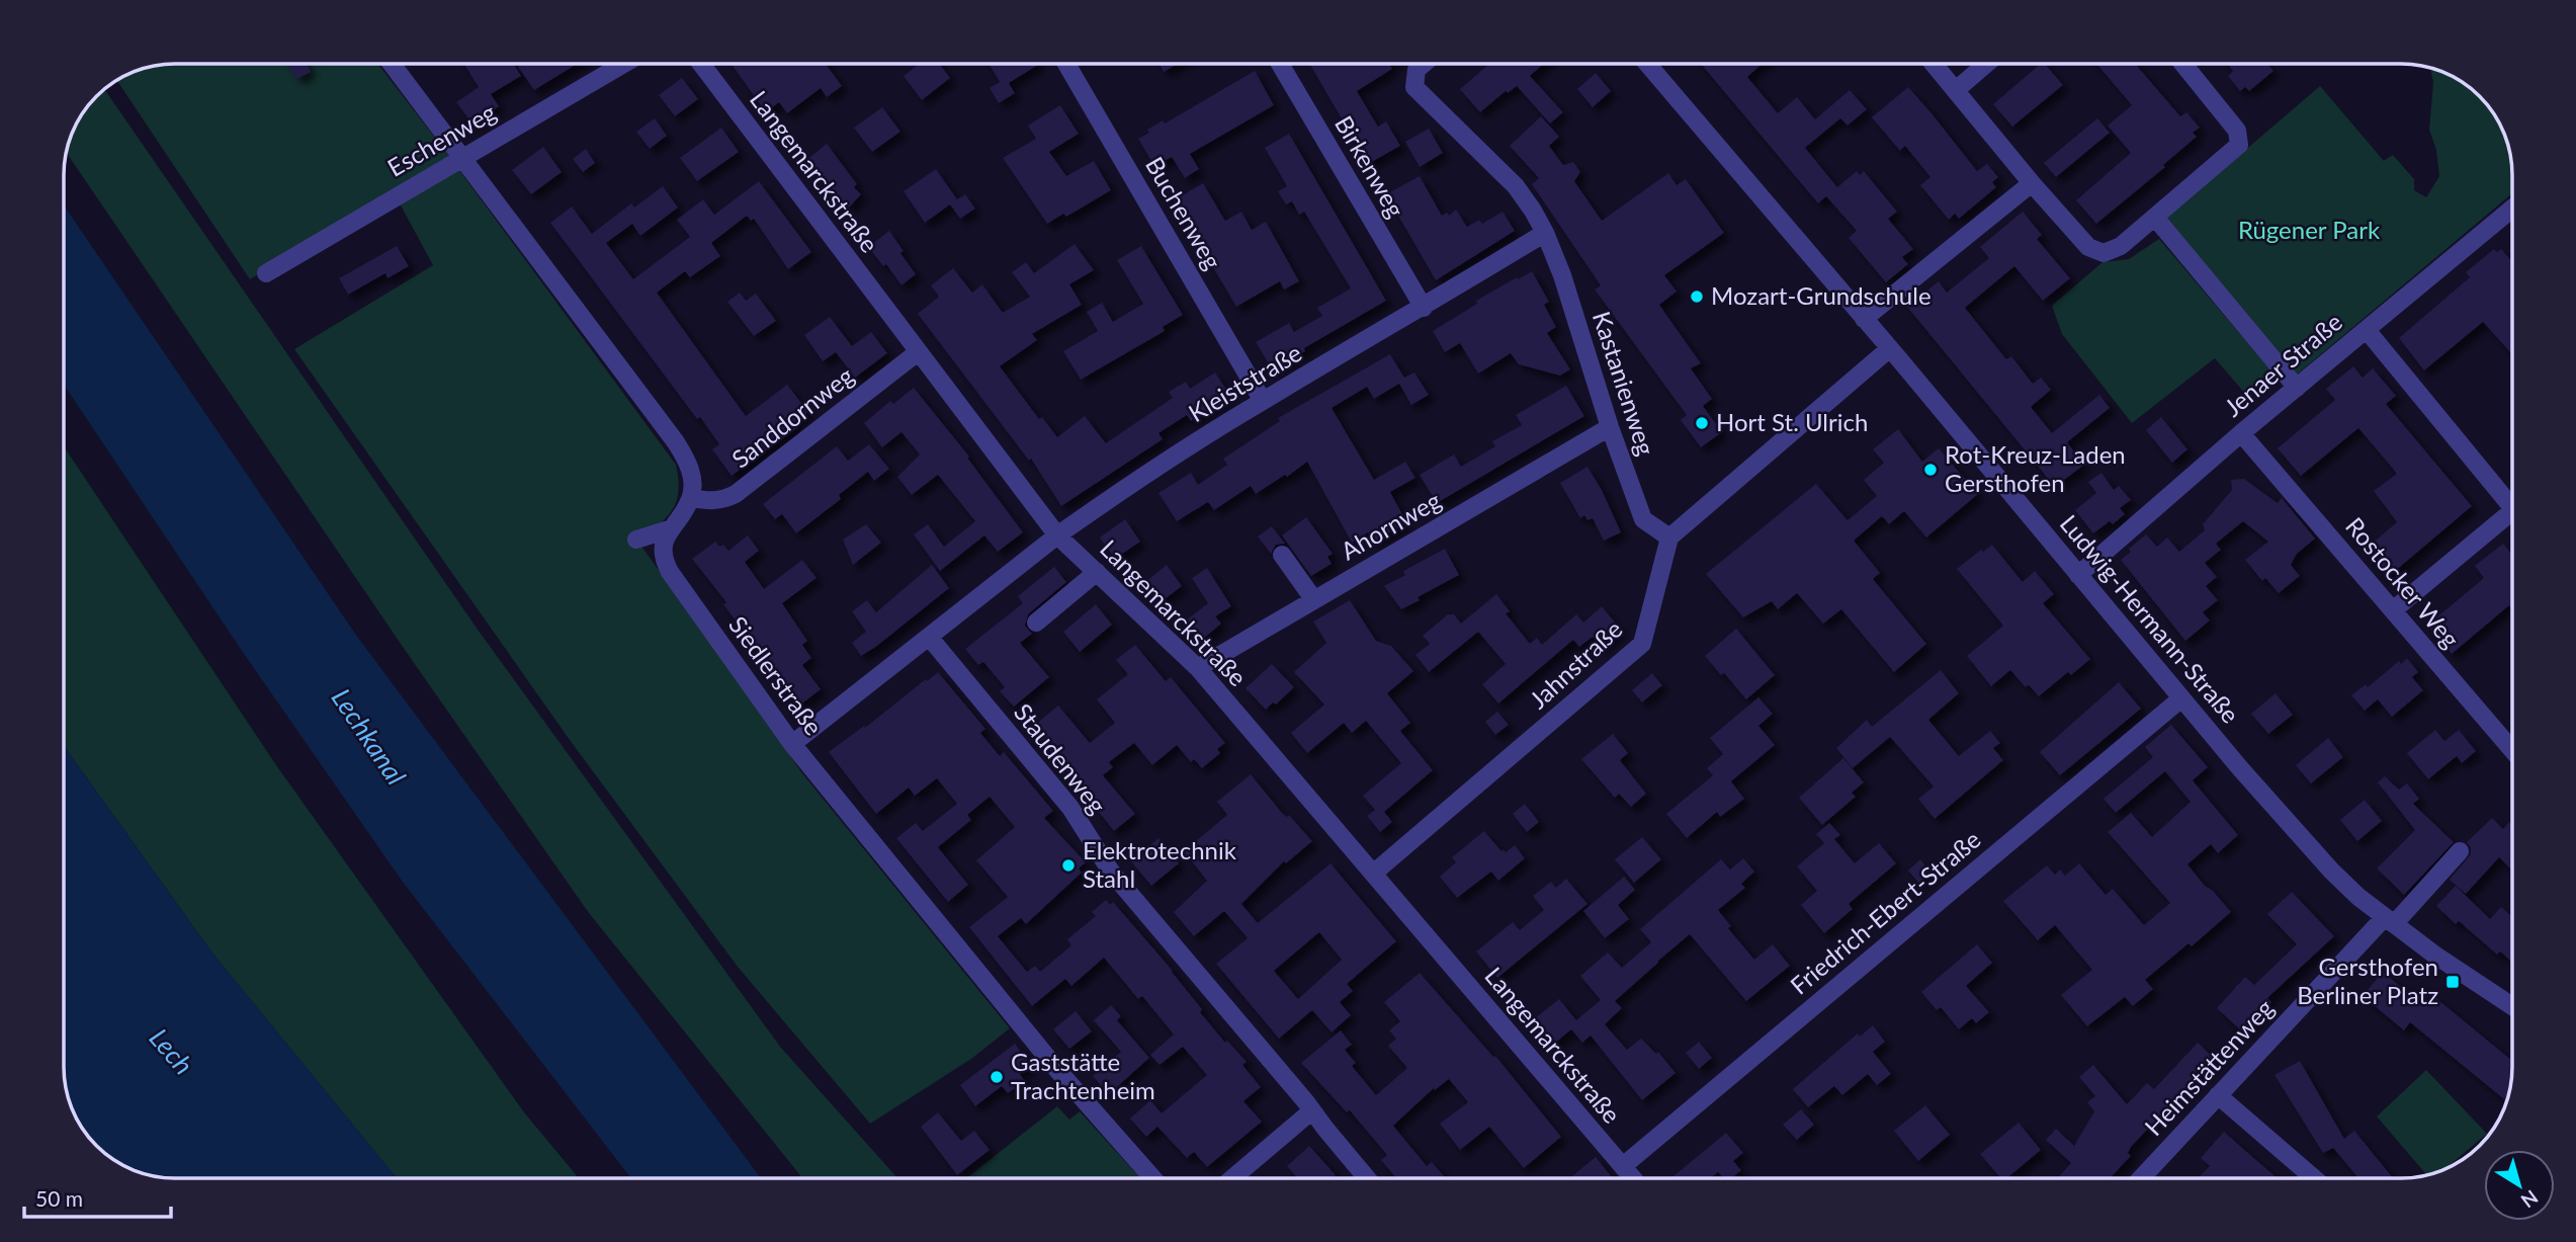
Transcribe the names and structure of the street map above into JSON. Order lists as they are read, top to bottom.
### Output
{
  "streets": {
    "street": [
      "Eschenweg",
      "Birkenweg",
      "Langemarckstraße",
      "Buchenweg",
      "Jenaer Straße",
      "Kleiststraße",
      "Kastanienweg",
      "Sanddornweg",
      "Ahornweg",
      "Rostocker Weg",
      "Ludwig-Hermann-Straße",
      "Jahnstraße",
      "Siedlerstraße",
      "Staudenweg",
      "Friedrich-Ebert-Straße",
      "Heimstättenweg"
    ]
  },
  "crossings": [
    ["Birkenweg", "Kleiststraße"],
    ["Langemarckstraße", "Kleiststraße"],
    ["Langemarckstraße", "Sanddornweg"],
    ["Langemarckstraße", "Ahornweg"],
    ["Langemarckstraße", "Jahnstraße"],
    ["Langemarckstraße", "Friedrich-Ebert-Straße"],
    ["Buchenweg", "Kleiststraße"],
    ["Jenaer Straße", "Rostocker Weg"],
    ["Jenaer Straße", "Ludwig-Hermann-Straße"],
    ["Kleiststraße", "Kastanienweg"],
    ["Kleiststraße", "Siedlerstraße"],
    ["Kleiststraße", "Staudenweg"],
    ["Kastanienweg", "Ahornweg"],
    ["Kastanienweg", "Jahnstraße"],
    ["Sanddornweg", "Siedlerstraße"],
    ["Ludwig-Hermann-Straße", "Friedrich-Ebert-Straße"],
    ["Ludwig-Hermann-Straße", "Heimstättenweg"]
  ],
  "water": ["Lechkanal", "Lech"],
  "parks": ["Rügener Park"],
  "places": {
    "other": [
      "Mozart-Grundschule",
      "Hort St. Ulrich",
      "Rot-Kreuz-Laden Gersthofen",
      "Elektrotechnik Stahl",
      "Gaststätte Trachtenheim"
    ],
    "transit": ["Gersthofen Berliner Platz"]
  },
  "scale_bar": "50 m",
  "north": "bottom right"
}
